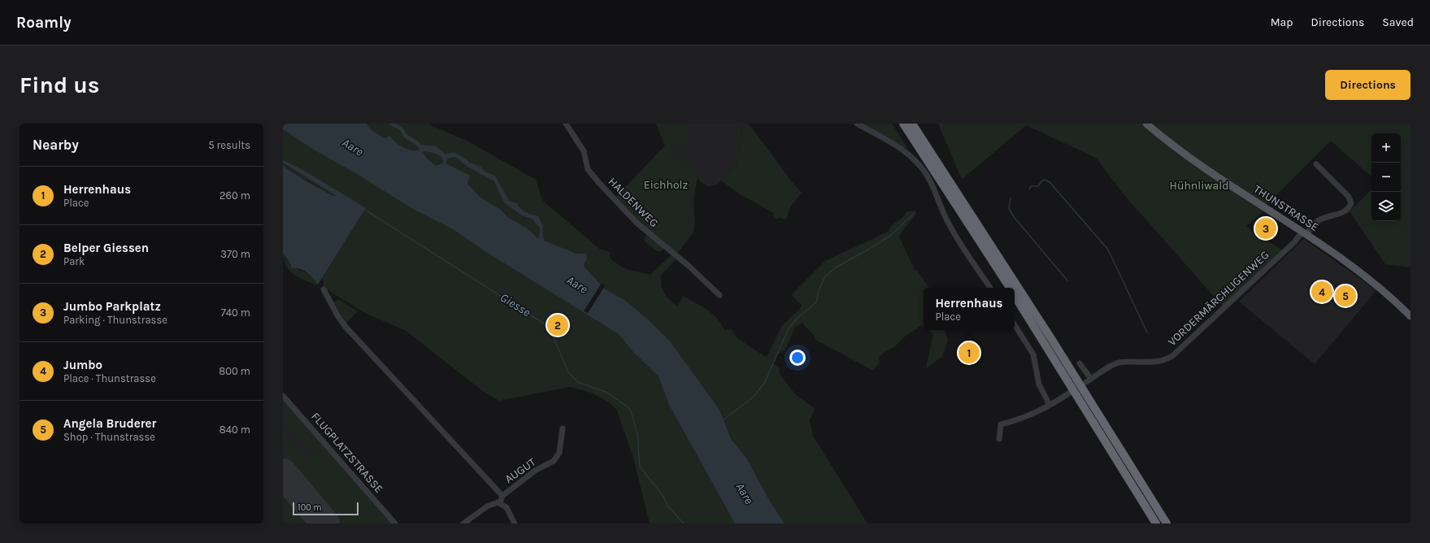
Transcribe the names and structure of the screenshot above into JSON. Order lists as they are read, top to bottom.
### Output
{
  "streets": {
    "main road": ["THUNSTRASSE"],
    "street": [
      "HALDENWEG",
      "VORDERMÄRCHLIGENWEG",
      "FLUGPLATZSTRASSE",
      "AUGUT"
    ]
  },
  "crossings": [
    ["THUNSTRASSE", "VORDERMÄRCHLIGENWEG"]
  ],
  "water": ["Aare", "Giesse"],
  "parks": ["Eichholz", "Hühnliwald"],
  "scale_bar": "100 m",
  "page": {
    "header": "Roamly",
    "nav": ["Map", "Directions", "Saved"],
    "buttons": "Directions",
    "title": "Find us",
    "heading": ["Nearby", "5 results"],
    "map_buttons": ["+", "−"],
    "list": [
      {
        "mark": "1",
        "name": "Herrenhaus",
        "note": "Place",
        "value": "260 m"
      },
      {
        "mark": "2",
        "name": "Belper Giessen",
        "note": "Park",
        "value": "370 m"
      },
      {
        "mark": "3",
        "name": "Jumbo Parkplatz",
        "note": "Parking · Thunstrasse",
        "value": "740 m"
      },
      {
        "mark": "4",
        "name": "Jumbo",
        "note": "Place · Thunstrasse",
        "value": "800 m"
      },
      {
        "mark": "5",
        "name": "Angela Bruderer",
        "note": "Shop · Thunstrasse",
        "value": "840 m"
      }
    ],
    "pins": [
      "3",
      "4",
      "5",
      "2",
      "1"
    ],
    "popup": ["Herrenhaus", "Place"],
    "scale": "100 m"
  }
}
